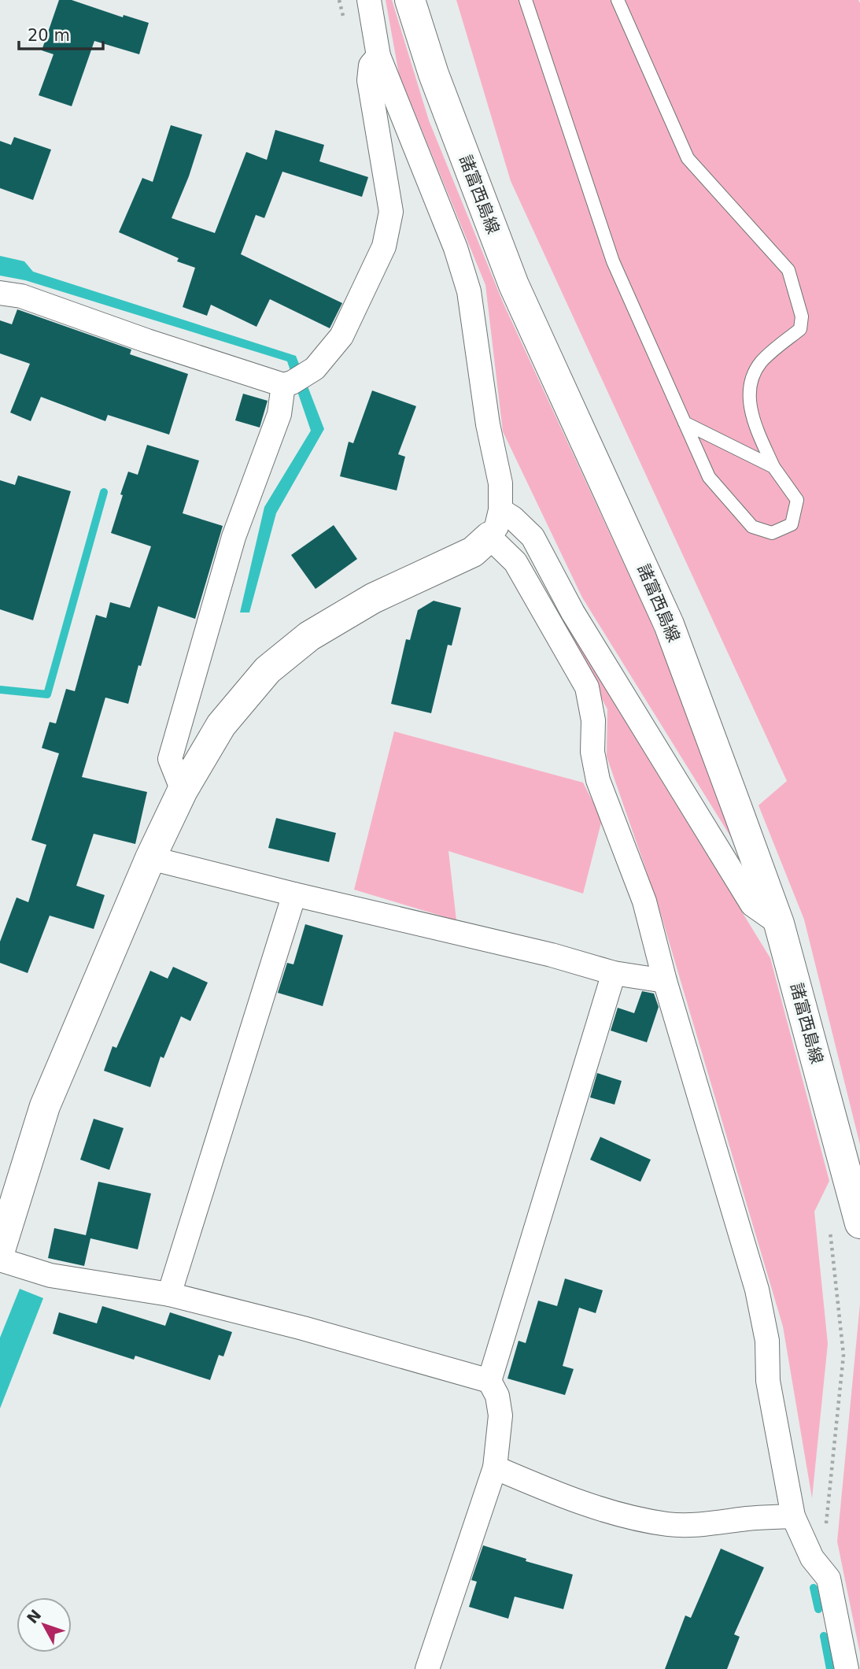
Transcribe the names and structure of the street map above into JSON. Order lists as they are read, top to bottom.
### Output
{
  "streets": {
    "main road": ["諸富西島線"]
  },
  "scale_bar": "20 m",
  "north": "top left"
}
